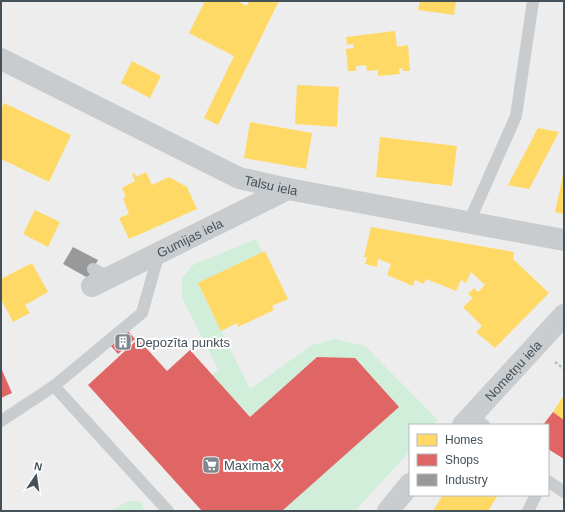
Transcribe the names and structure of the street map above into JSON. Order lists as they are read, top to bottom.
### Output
{
  "streets": {
    "street": ["Talsu iela", "Gumijas iela", "Nometņu iela"]
  },
  "crossings": [
    ["Talsu iela", "Gumijas iela"]
  ],
  "places": {
    "building": ["Depozīta punkts"],
    "supermarket": ["Maxima X"]
  },
  "legend": ["Homes", "Shops", "Industry"],
  "north": "top"
}
